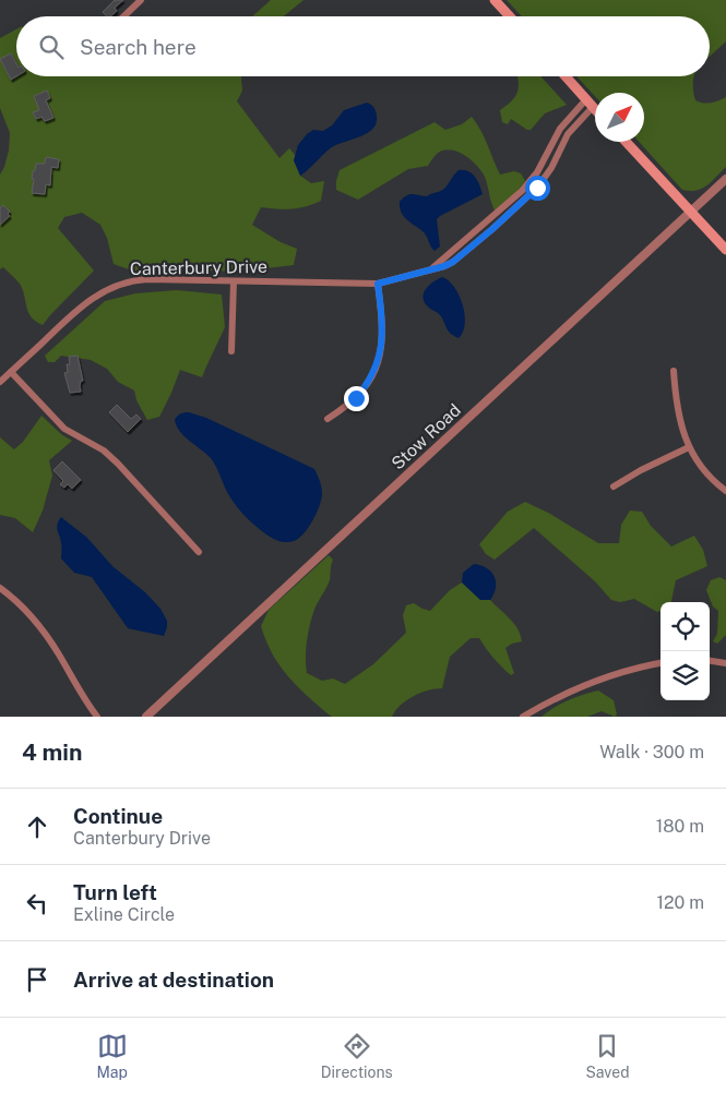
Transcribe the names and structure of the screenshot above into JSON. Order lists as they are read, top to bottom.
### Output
{
  "streets": {
    "street": ["Canterbury Drive", "Stow Road"]
  },
  "north": "top right",
  "page": {
    "search": "Search here",
    "heading": ["4 min", "Walk · 300 m"],
    "list": [
      ["Continue", "Canterbury Drive", "180 m"],
      ["Turn left", "Exline Circle", "120 m"],
      "Arrive at destination"
    ],
    "nav": ["Map", "Directions", "Saved"]
  }
}
